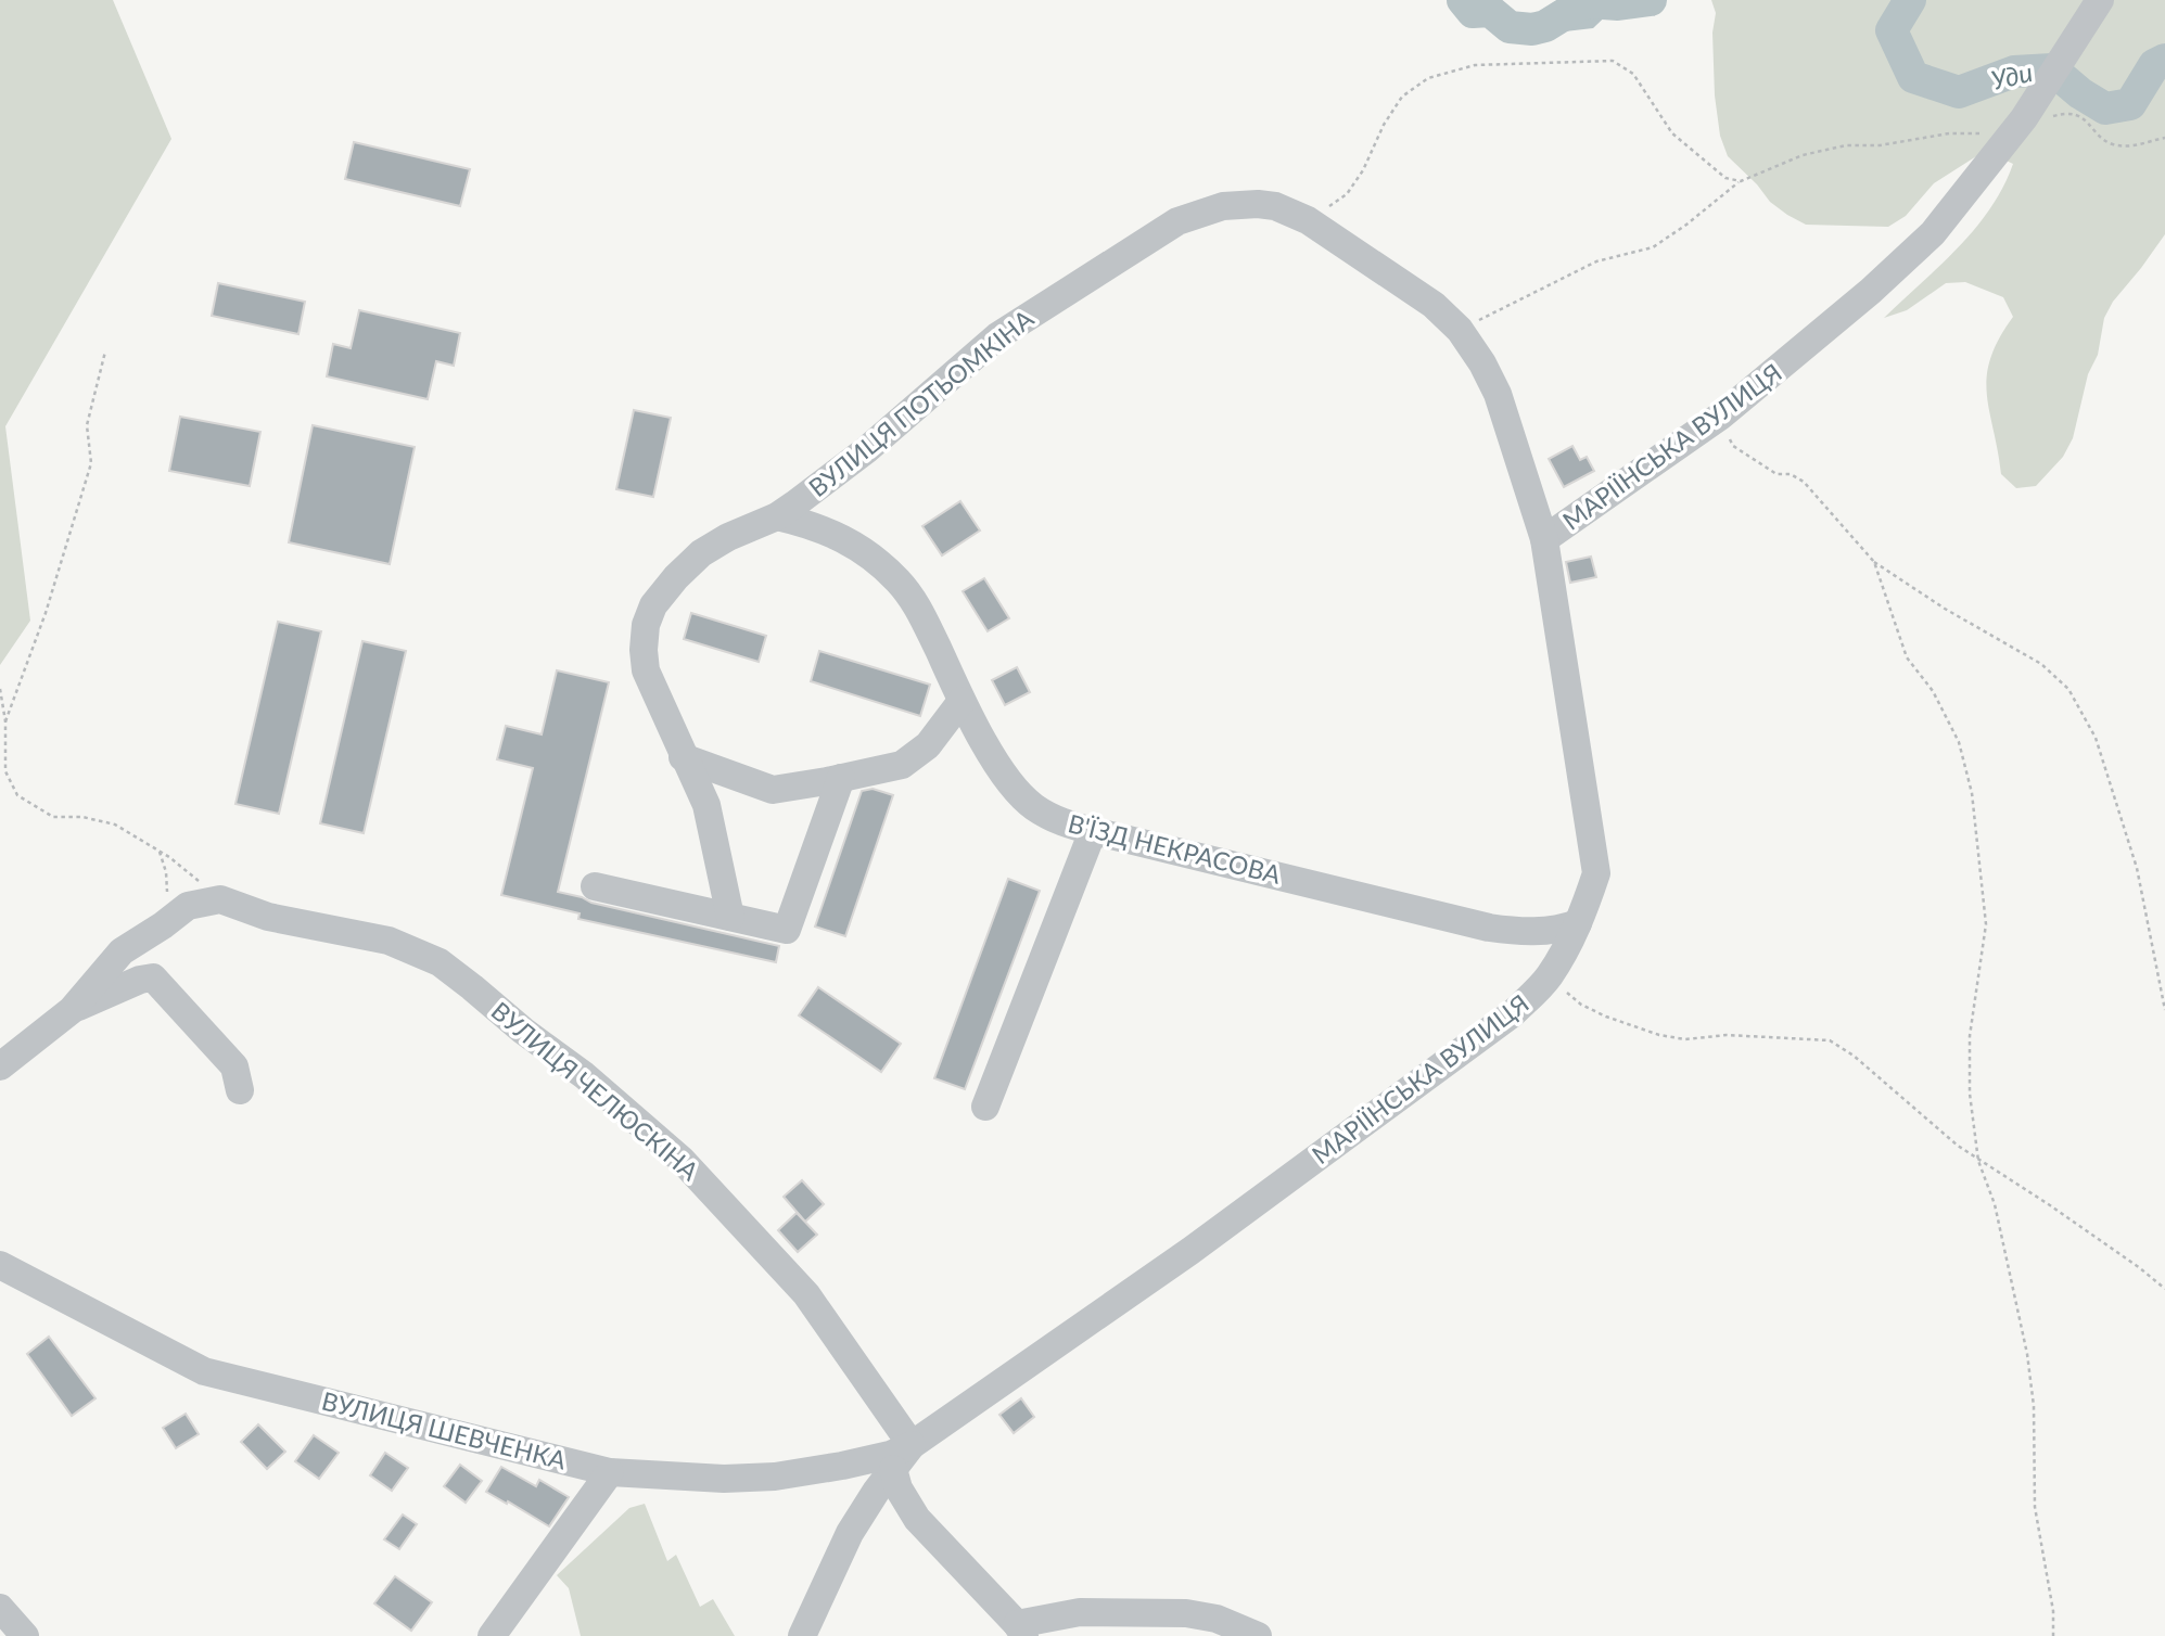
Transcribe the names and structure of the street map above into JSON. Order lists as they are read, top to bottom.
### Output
{
  "streets": {
    "street": [
      "ВУЛИЦЯ ПОТЬОМКІНА",
      "МАРІЇНСЬКА ВУЛИЦЯ",
      "В'ЇЗД НЕКРАСОВА",
      "ВУЛИЦЯ ЧЕЛЮСКІНА",
      "ВУЛИЦЯ ШЕВЧЕНКА"
    ]
  },
  "crossings": [
    ["ВУЛИЦЯ ПОТЬОМКІНА", "МАРІЇНСЬКА ВУЛИЦЯ"],
    ["ВУЛИЦЯ ПОТЬОМКІНА", "В'ЇЗД НЕКРАСОВА"],
    ["МАРІЇНСЬКА ВУЛИЦЯ", "В'ЇЗД НЕКРАСОВА"],
    ["МАРІЇНСЬКА ВУЛИЦЯ", "ВУЛИЦЯ ЧЕЛЮСКІНА"],
    ["МАРІЇНСЬКА ВУЛИЦЯ", "ВУЛИЦЯ ШЕВЧЕНКА"],
    ["ВУЛИЦЯ ЧЕЛЮСКІНА", "ВУЛИЦЯ ШЕВЧЕНКА"]
  ],
  "water": ["Уди"]
}
